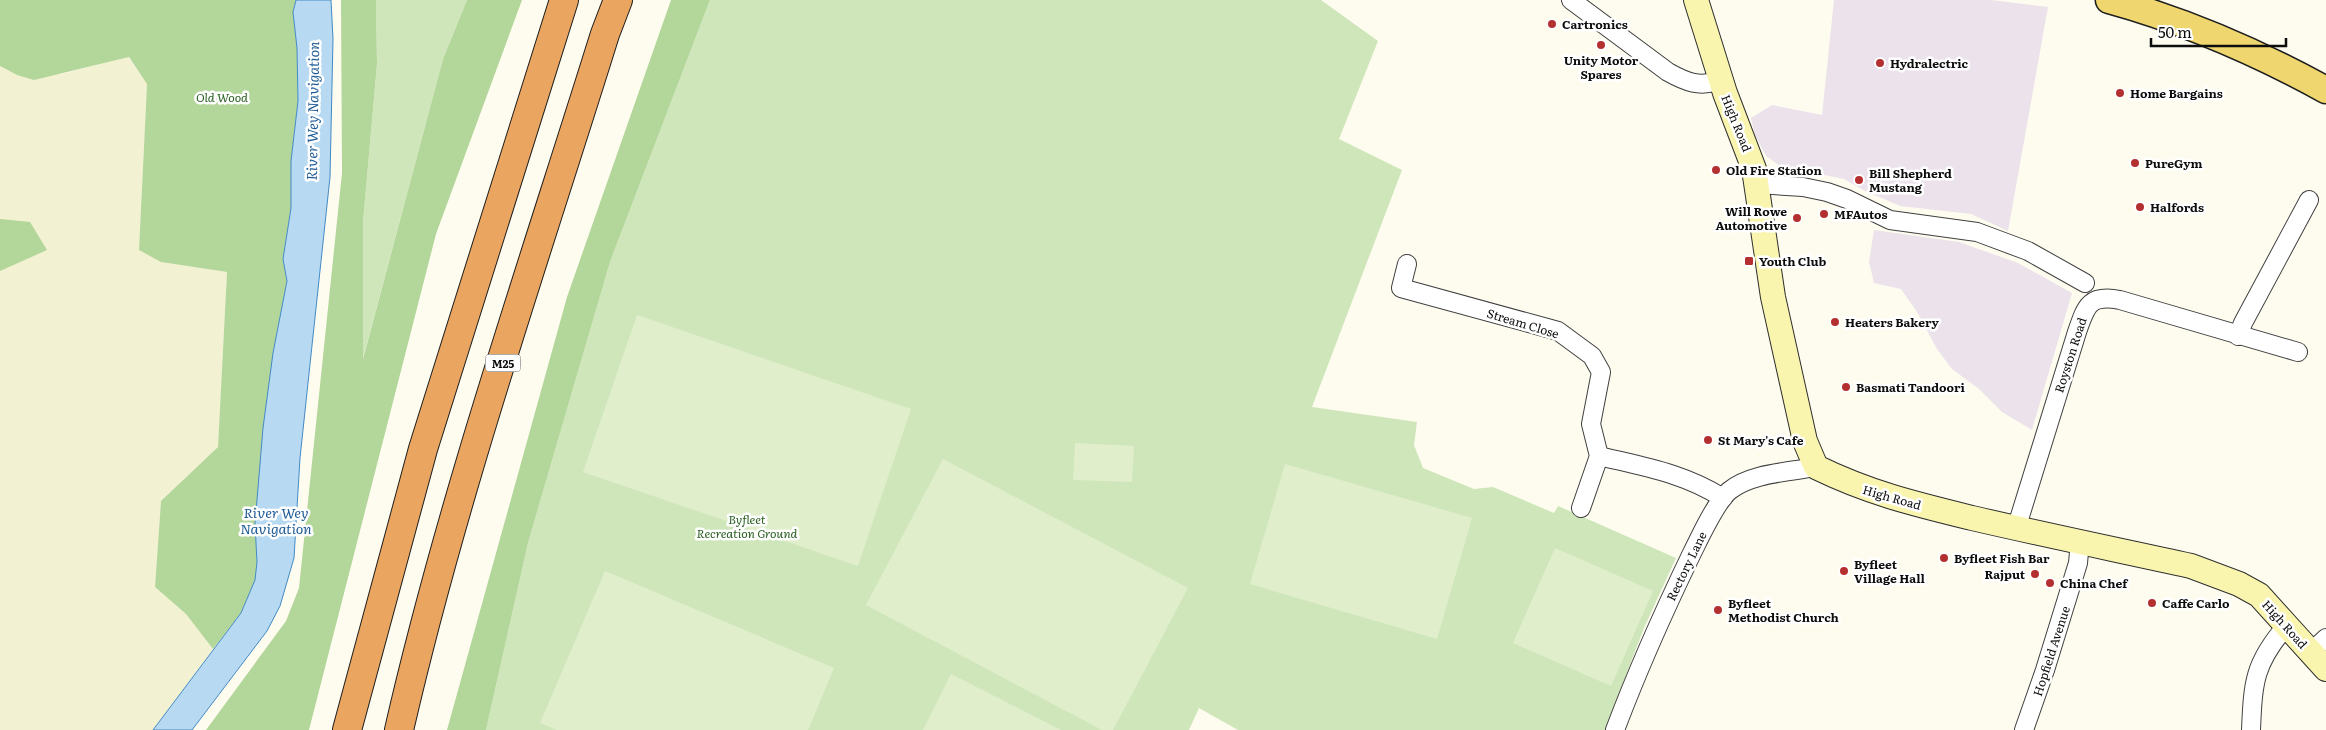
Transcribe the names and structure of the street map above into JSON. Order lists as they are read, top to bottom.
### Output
{
  "streets": {
    "highway": ["M25"],
    "street": [
      "High Road",
      "Stream Close",
      "Royston Road",
      "Rectory Lane",
      "Hopfield Avenue"
    ]
  },
  "crossings": [
    ["High Road", "Royston Road"],
    ["High Road", "Rectory Lane"],
    ["High Road", "Hopfield Avenue"]
  ],
  "water": ["River Wey Navigation"],
  "parks": ["Old Wood", "Byfleet Recreation Ground"],
  "places": {
    "other": [
      "Cartronics",
      "Unity Motor Spares",
      "Hydralectric",
      "Home Bargains",
      "PureGym",
      "Old Fire Station",
      "Bill Shepherd Mustang",
      "Halfords",
      "MFAutos",
      "Will Rowe Automotive",
      "Heaters Bakery",
      "Basmati Tandoori",
      "St Mary's Cafe",
      "Byfleet Fish Bar",
      "Byfleet Village Hall",
      "Rajput",
      "China Chef",
      "Caffe Carlo",
      "Byfleet Methodist Church"
    ],
    "transit": ["Youth Club"]
  },
  "scale_bar": "50 m"
}
